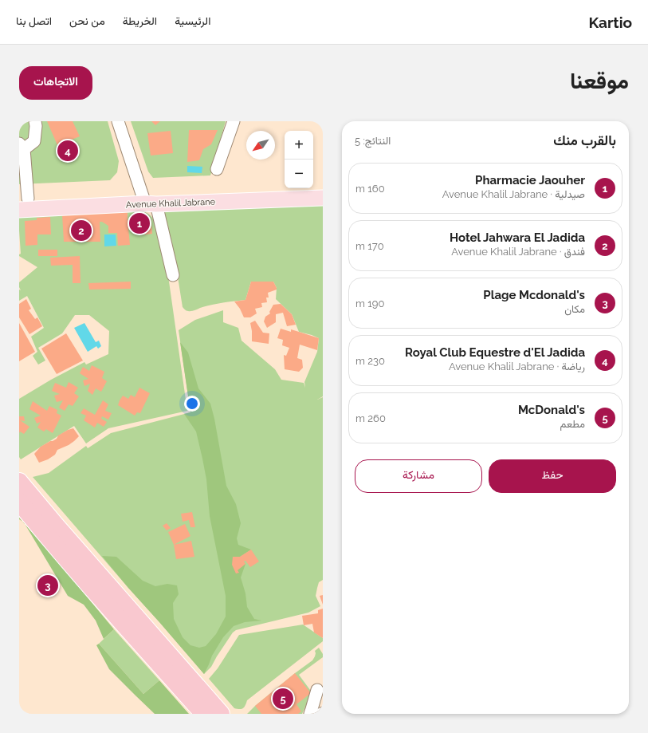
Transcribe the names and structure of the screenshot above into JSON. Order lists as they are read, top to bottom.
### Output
{
  "streets": {
    "main road": ["Avenue Khalil Jabrane"]
  },
  "north": "bottom left",
  "page": {
    "header": "Kartio",
    "nav": [
      "الرئيسية",
      "الخريطة",
      "من نحن",
      "اتصل بنا"
    ],
    "title": "موقعنا",
    "buttons": [
      "الاتجاهات",
      ["حفظ", "مشاركة"]
    ],
    "heading": ["بالقرب منك", "النتائج: 5"],
    "map_buttons": ["+", "−"],
    "pins": [
      "4",
      "1",
      "2",
      "3",
      "5"
    ],
    "list": [
      {
        "mark": "1",
        "name": "Pharmacie Jaouher",
        "note": "صيدلية · Avenue Khalil Jabrane",
        "value": "160 m"
      },
      {
        "mark": "2",
        "name": "Hotel Jahwara El Jadida",
        "note": "فندق · Avenue Khalil Jabrane",
        "value": "170 m"
      },
      {
        "mark": "3",
        "name": "Plage Mcdonald's",
        "note": "مكان",
        "value": "190 m"
      },
      {
        "mark": "4",
        "name": "Royal Club Equestre d'El Jadida",
        "note": "رياضة · Avenue Khalil Jabrane",
        "value": "230 m"
      },
      {
        "mark": "5",
        "name": "McDonald's",
        "note": "مطعم",
        "value": "260 m"
      }
    ]
  }
}
